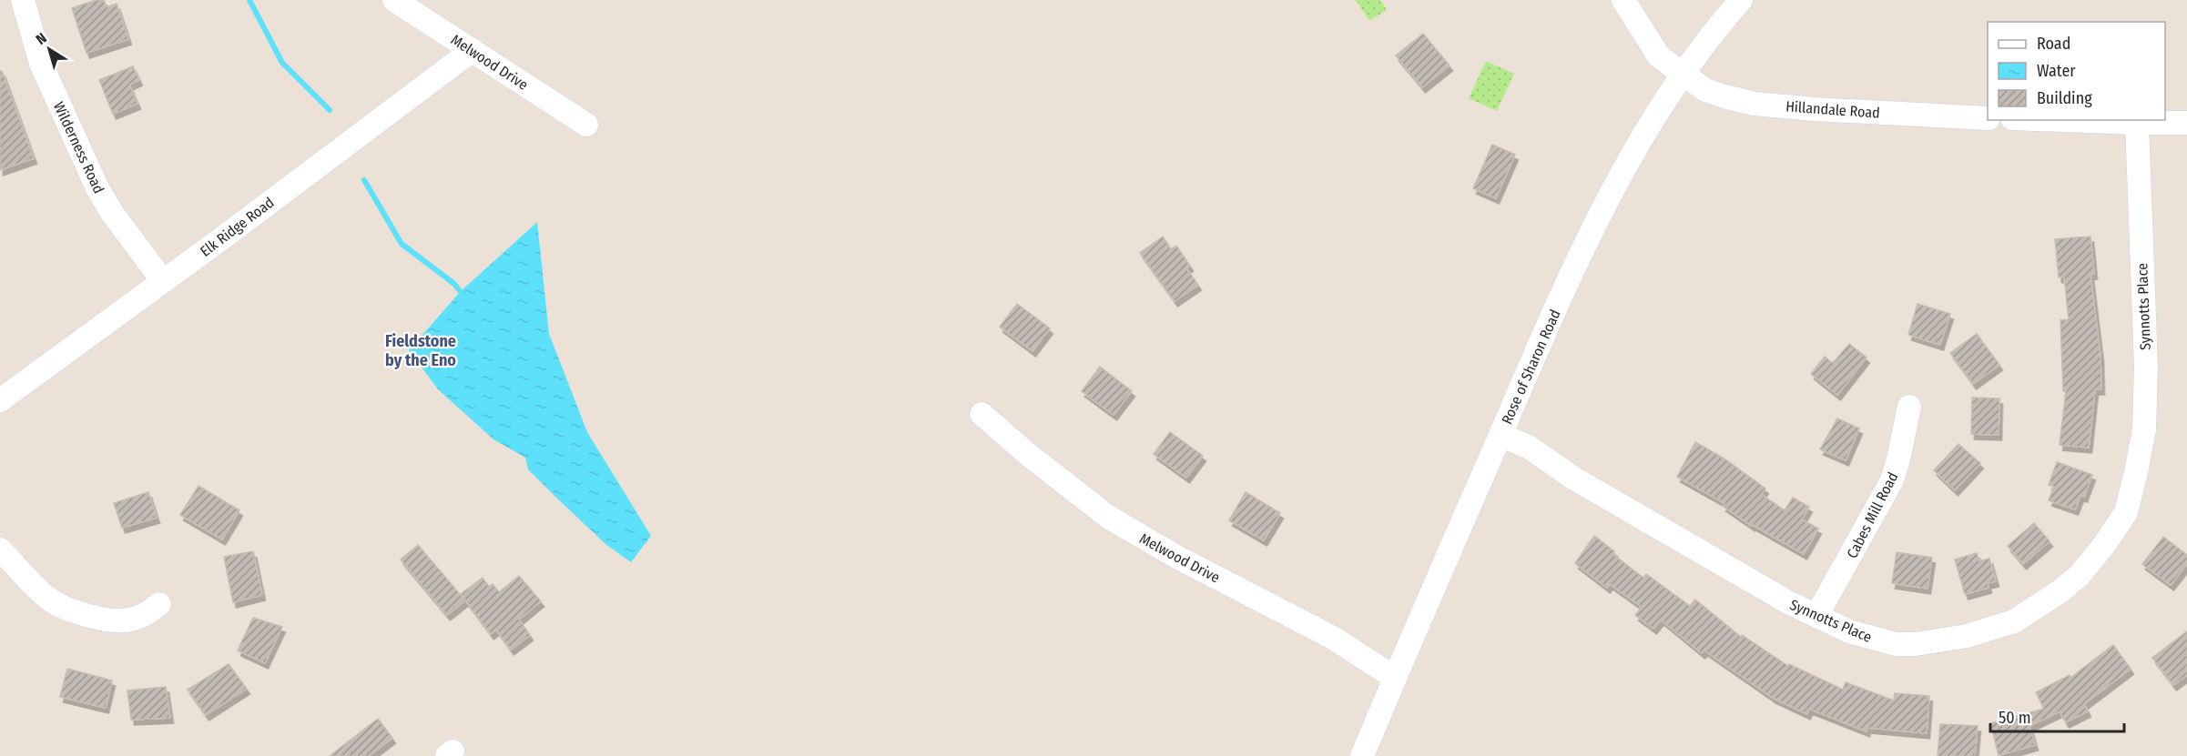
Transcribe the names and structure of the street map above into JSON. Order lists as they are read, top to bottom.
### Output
{
  "streets": {
    "street": [
      "Melwood Drive",
      "Hillandale Road",
      "Wilderness Road",
      "Elk Ridge Road",
      "Synnotts Place",
      "Rose of Sharon Road",
      "Cabes Mill Road"
    ]
  },
  "crossings": [
    ["Melwood Drive", "Elk Ridge Road"],
    ["Melwood Drive", "Rose of Sharon Road"],
    ["Hillandale Road", "Rose of Sharon Road"],
    ["Wilderness Road", "Elk Ridge Road"],
    ["Synnotts Place", "Rose of Sharon Road"],
    ["Synnotts Place", "Cabes Mill Road"]
  ],
  "districts": ["Fieldstone by the Eno"],
  "legend": ["Road", "Water", "Building"],
  "scale_bar": "50 m",
  "north": "top left"
}
